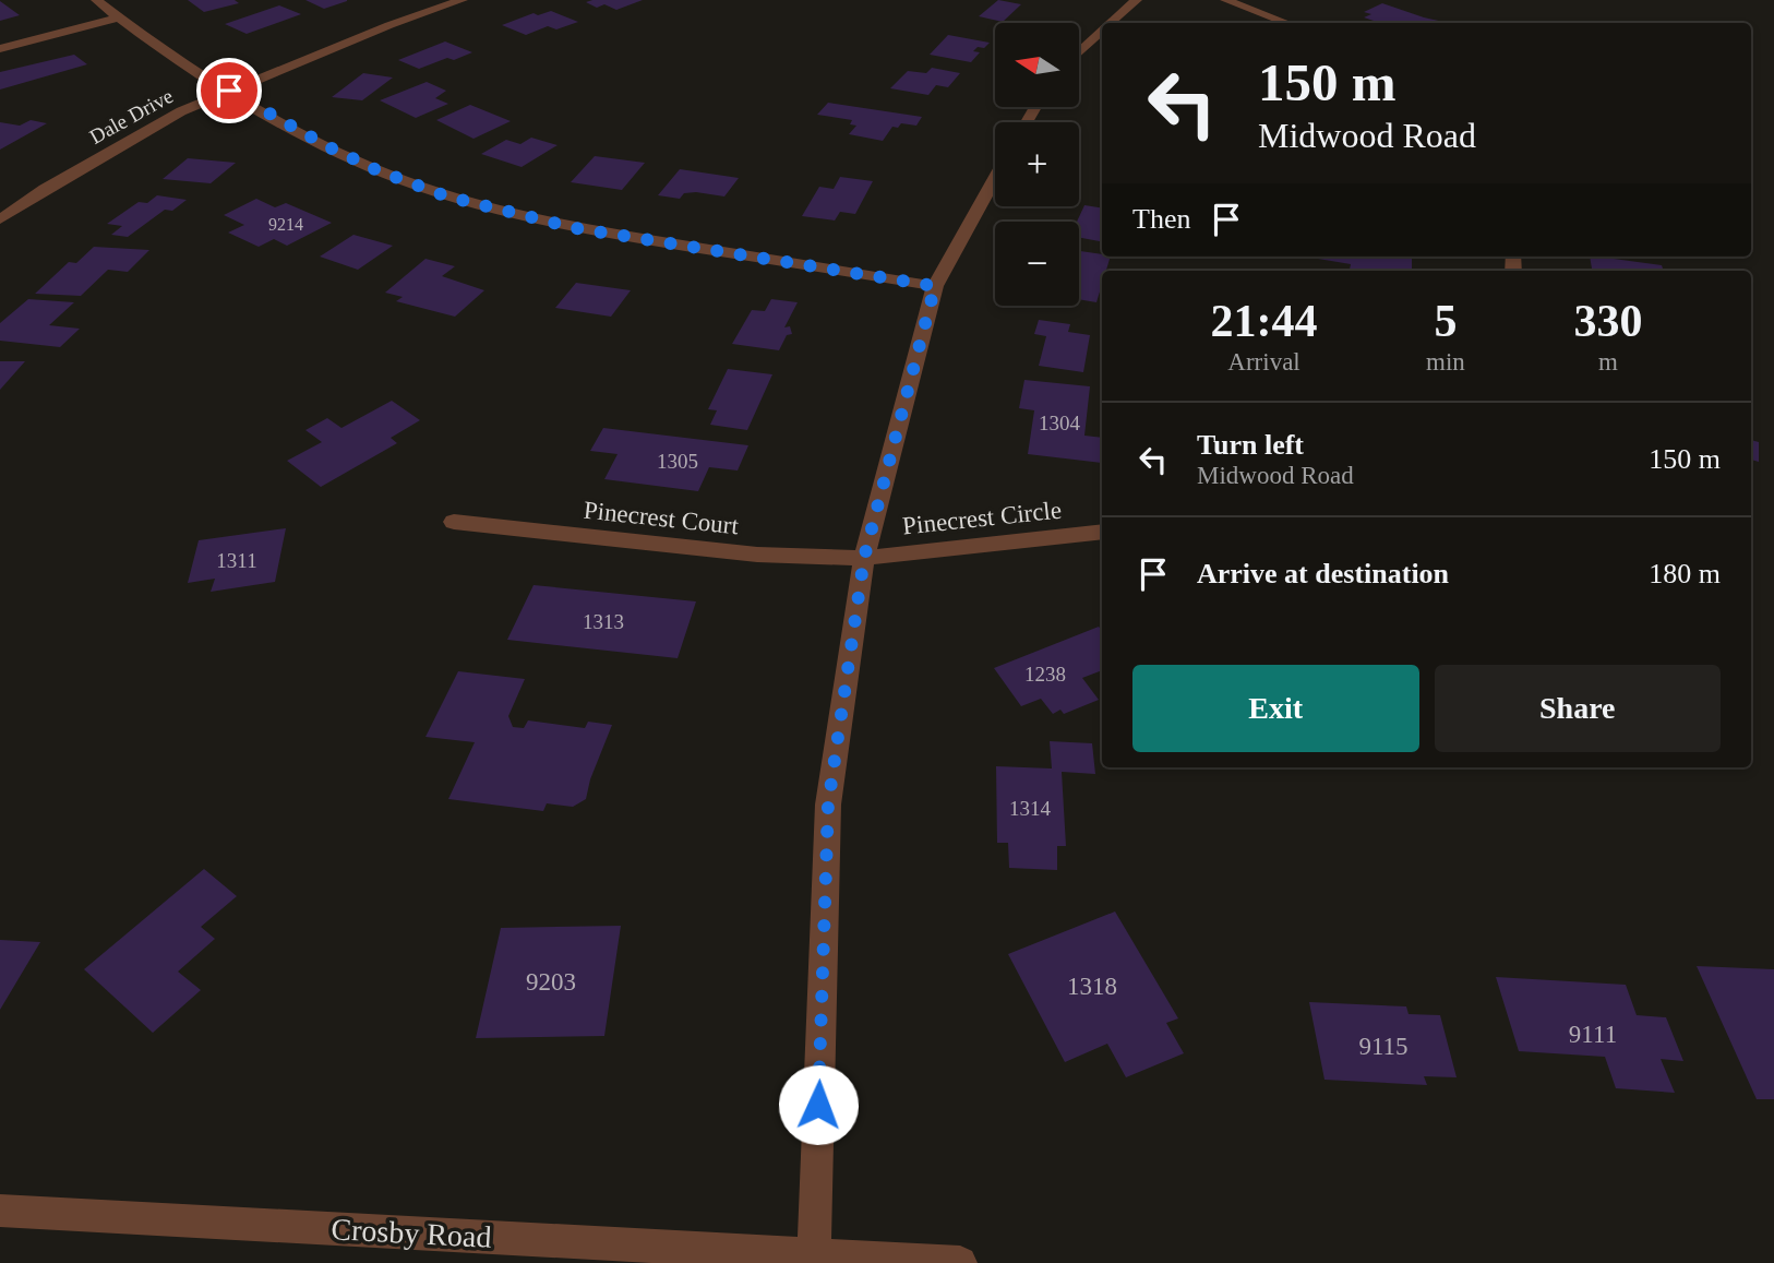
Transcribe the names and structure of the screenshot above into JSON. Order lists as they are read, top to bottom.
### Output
{
  "streets": {
    "street": [
      "Dale Drive",
      "Pinecrest Court",
      "Pinecrest Circle",
      "Crosby Road"
    ]
  },
  "crossings": [
    ["Pinecrest Court", "Pinecrest Circle"]
  ],
  "house_numbers": [
    "9214",
    "1304",
    "1305",
    "1311",
    "1313",
    "1238",
    "1314",
    "9203",
    "1318",
    "9111",
    "9115"
  ],
  "north": "left",
  "page": {
    "map_buttons": ["+", "−"],
    "turn": ["150 m", "Midwood Road"],
    "then": "Then",
    "eta": [
      "21:44",
      "Arrival",
      "5",
      "min",
      "330",
      "m"
    ],
    "list": [
      {
        "name": "Turn left",
        "note": "Midwood Road",
        "value": "150 m"
      },
      {
        "name": "Arrive at destination",
        "value": "180 m"
      }
    ],
    "buttons": ["Exit", "Share"]
  }
}
